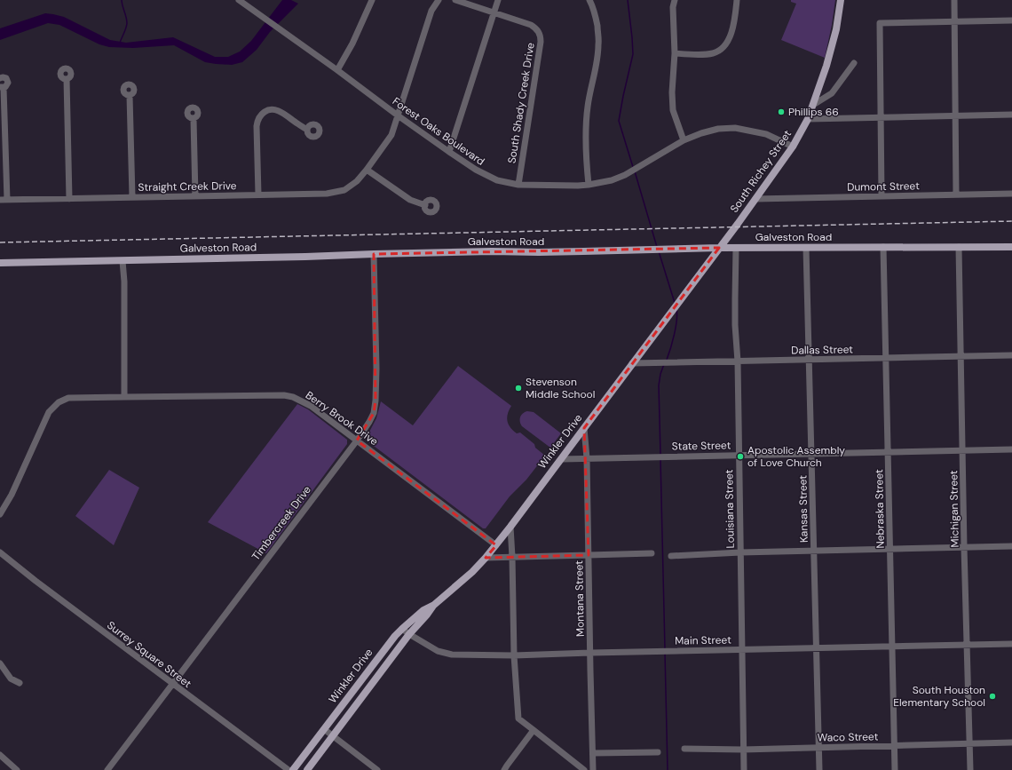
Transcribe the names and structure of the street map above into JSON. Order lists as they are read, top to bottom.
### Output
{
  "streets": {
    "main road": ["South Richey Street", "Galveston Road", "Winkler Drive"],
    "street": [
      "South Shady Creek Drive",
      "Forest Oaks Boulevard",
      "Straight Creek Drive",
      "Dumont Street",
      "Dallas Street",
      "Berry Brook Drive",
      "State Street",
      "Louisiana Street",
      "Kansas Street",
      "Nebraska Street",
      "Michigan Street",
      "Timbercreek Drive",
      "Montana Street",
      "Main Street",
      "Surrey Square Street",
      "Waco Street"
    ]
  },
  "crossings": [
    ["South Shady Creek Drive", "Forest Oaks Boulevard"],
    ["Forest Oaks Boulevard", "South Richey Street"],
    ["Forest Oaks Boulevard", "Straight Creek Drive"],
    ["South Richey Street", "Dumont Street"],
    ["South Richey Street", "Galveston Road"],
    ["South Richey Street", "Winkler Drive"],
    ["Galveston Road", "Winkler Drive"],
    ["Galveston Road", "Louisiana Street"],
    ["Galveston Road", "Kansas Street"],
    ["Galveston Road", "Nebraska Street"],
    ["Galveston Road", "Michigan Street"],
    ["Galveston Road", "Timbercreek Drive"],
    ["Dallas Street", "Winkler Drive"],
    ["Dallas Street", "Louisiana Street"],
    ["Dallas Street", "Kansas Street"],
    ["Dallas Street", "Nebraska Street"],
    ["Dallas Street", "Michigan Street"],
    ["Berry Brook Drive", "Winkler Drive"],
    ["Berry Brook Drive", "Timbercreek Drive"],
    ["Winkler Drive", "State Street"],
    ["Winkler Drive", "Montana Street"],
    ["Winkler Drive", "Main Street"],
    ["State Street", "Louisiana Street"],
    ["State Street", "Kansas Street"],
    ["State Street", "Nebraska Street"],
    ["State Street", "Michigan Street"],
    ["State Street", "Montana Street"],
    ["Louisiana Street", "Main Street"],
    ["Louisiana Street", "Waco Street"],
    ["Kansas Street", "Main Street"],
    ["Kansas Street", "Waco Street"],
    ["Nebraska Street", "Main Street"],
    ["Nebraska Street", "Waco Street"],
    ["Michigan Street", "Main Street"],
    ["Michigan Street", "Waco Street"],
    ["Timbercreek Drive", "Surrey Square Street"],
    ["Montana Street", "Main Street"]
  ],
  "places": [
    "Phillips 66",
    "Stevenson Middle School",
    "Apostolic Assembly of Love Church",
    "South Houston Elementary School"
  ]
}
